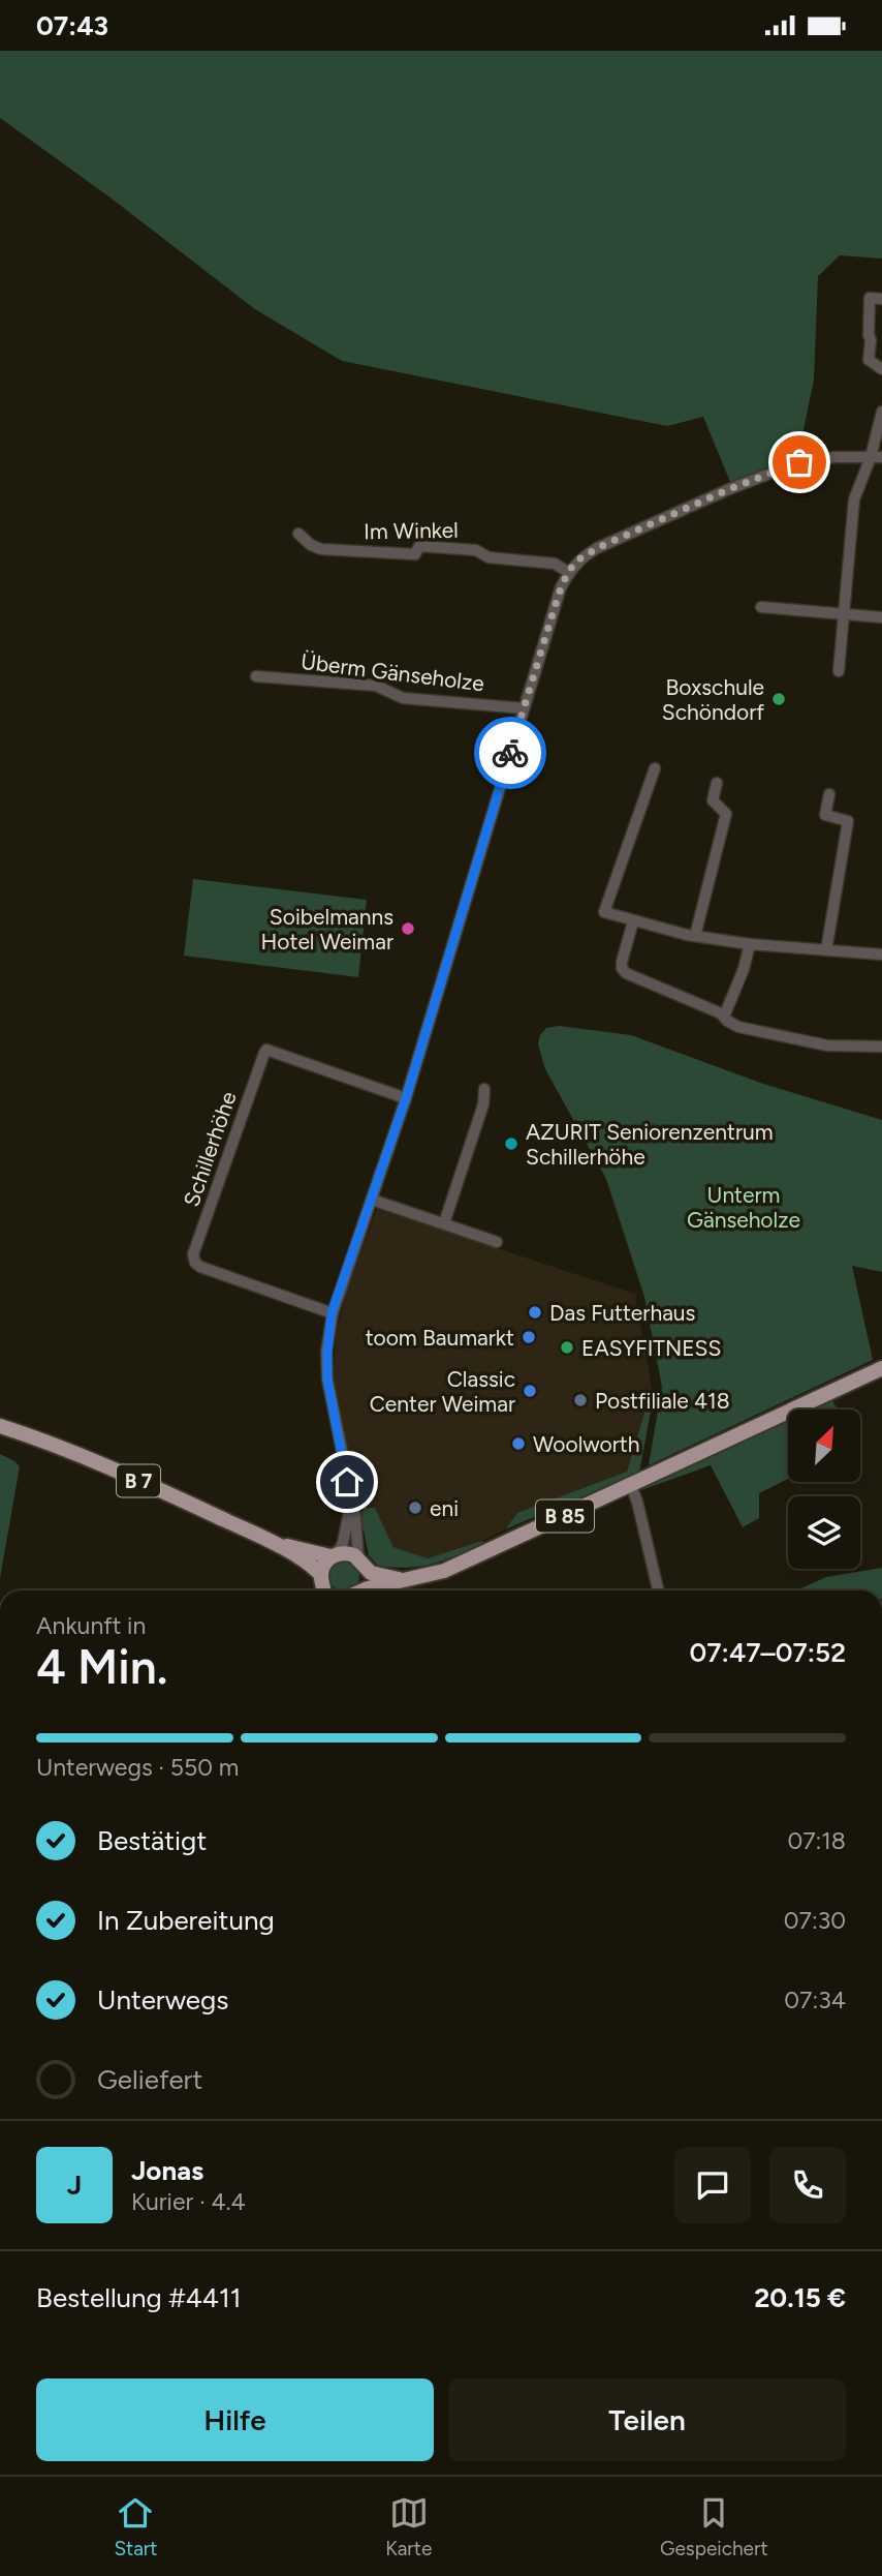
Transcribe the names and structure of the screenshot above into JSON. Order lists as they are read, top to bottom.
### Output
{
  "streets": {
    "main road": ["B 7", "B 85"],
    "street": ["Im Winkel", "Überm Gänseholze", "Schillerhöhe"]
  },
  "parks": ["Unterm Gänseholze"],
  "places": [
    "Boxschule Schöndorf",
    "Soibelmanns Hotel Weimar",
    "AZURIT Seniorenzentrum Schillerhöhe",
    "Das Futterhaus",
    "toom Baumarkt",
    "EASYFITNESS",
    "Classic Center Weimar",
    "Postfiliale 418",
    "Woolworth",
    "eni"
  ],
  "north": "top right",
  "page": {
    "status": "07:43",
    "heading": ["4 Min.", "Ankunft in", "07:47–07:52"],
    "panel": [
      "Jonas",
      "Kurier · 4.4",
      "Bestellung #4411",
      "20.15 €"
    ],
    "bar": "Unterwegs · 550 m",
    "list": [
      ["Bestätigt", "07:18"],
      ["In Zubereitung", "07:30"],
      ["Unterwegs", "07:34"],
      "Geliefert"
    ],
    "round": "J",
    "buttons": ["Hilfe", "Teilen"],
    "tabs": ["Start", "Karte", "Gespeichert"]
  }
}
